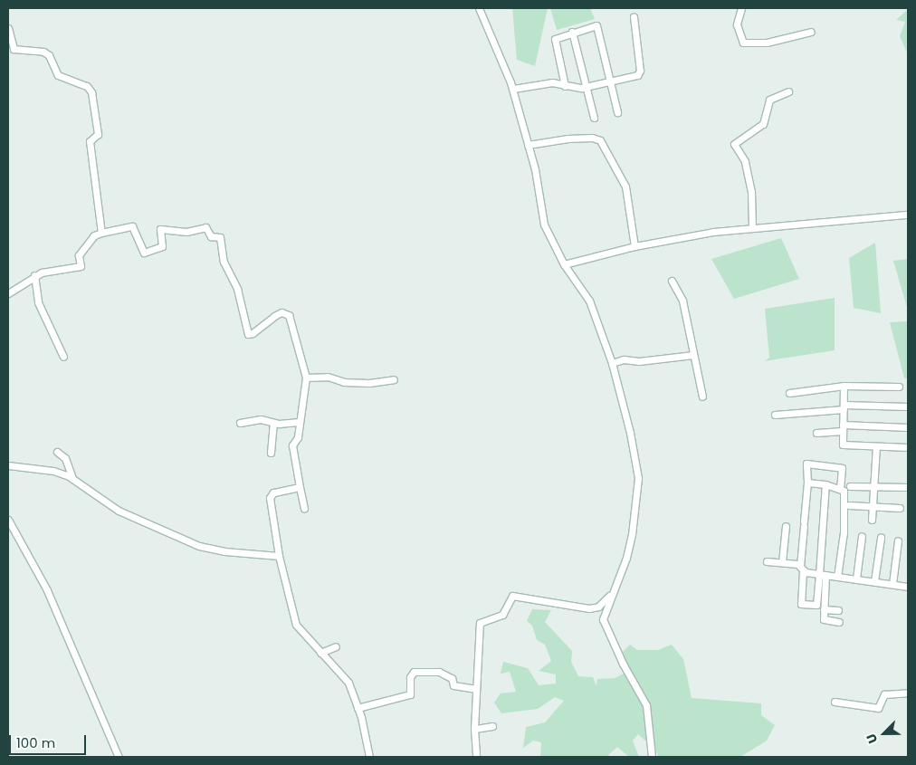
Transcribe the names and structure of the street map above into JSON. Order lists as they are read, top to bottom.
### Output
{
  "scale_bar": "100 m",
  "north": "bottom left"
}
